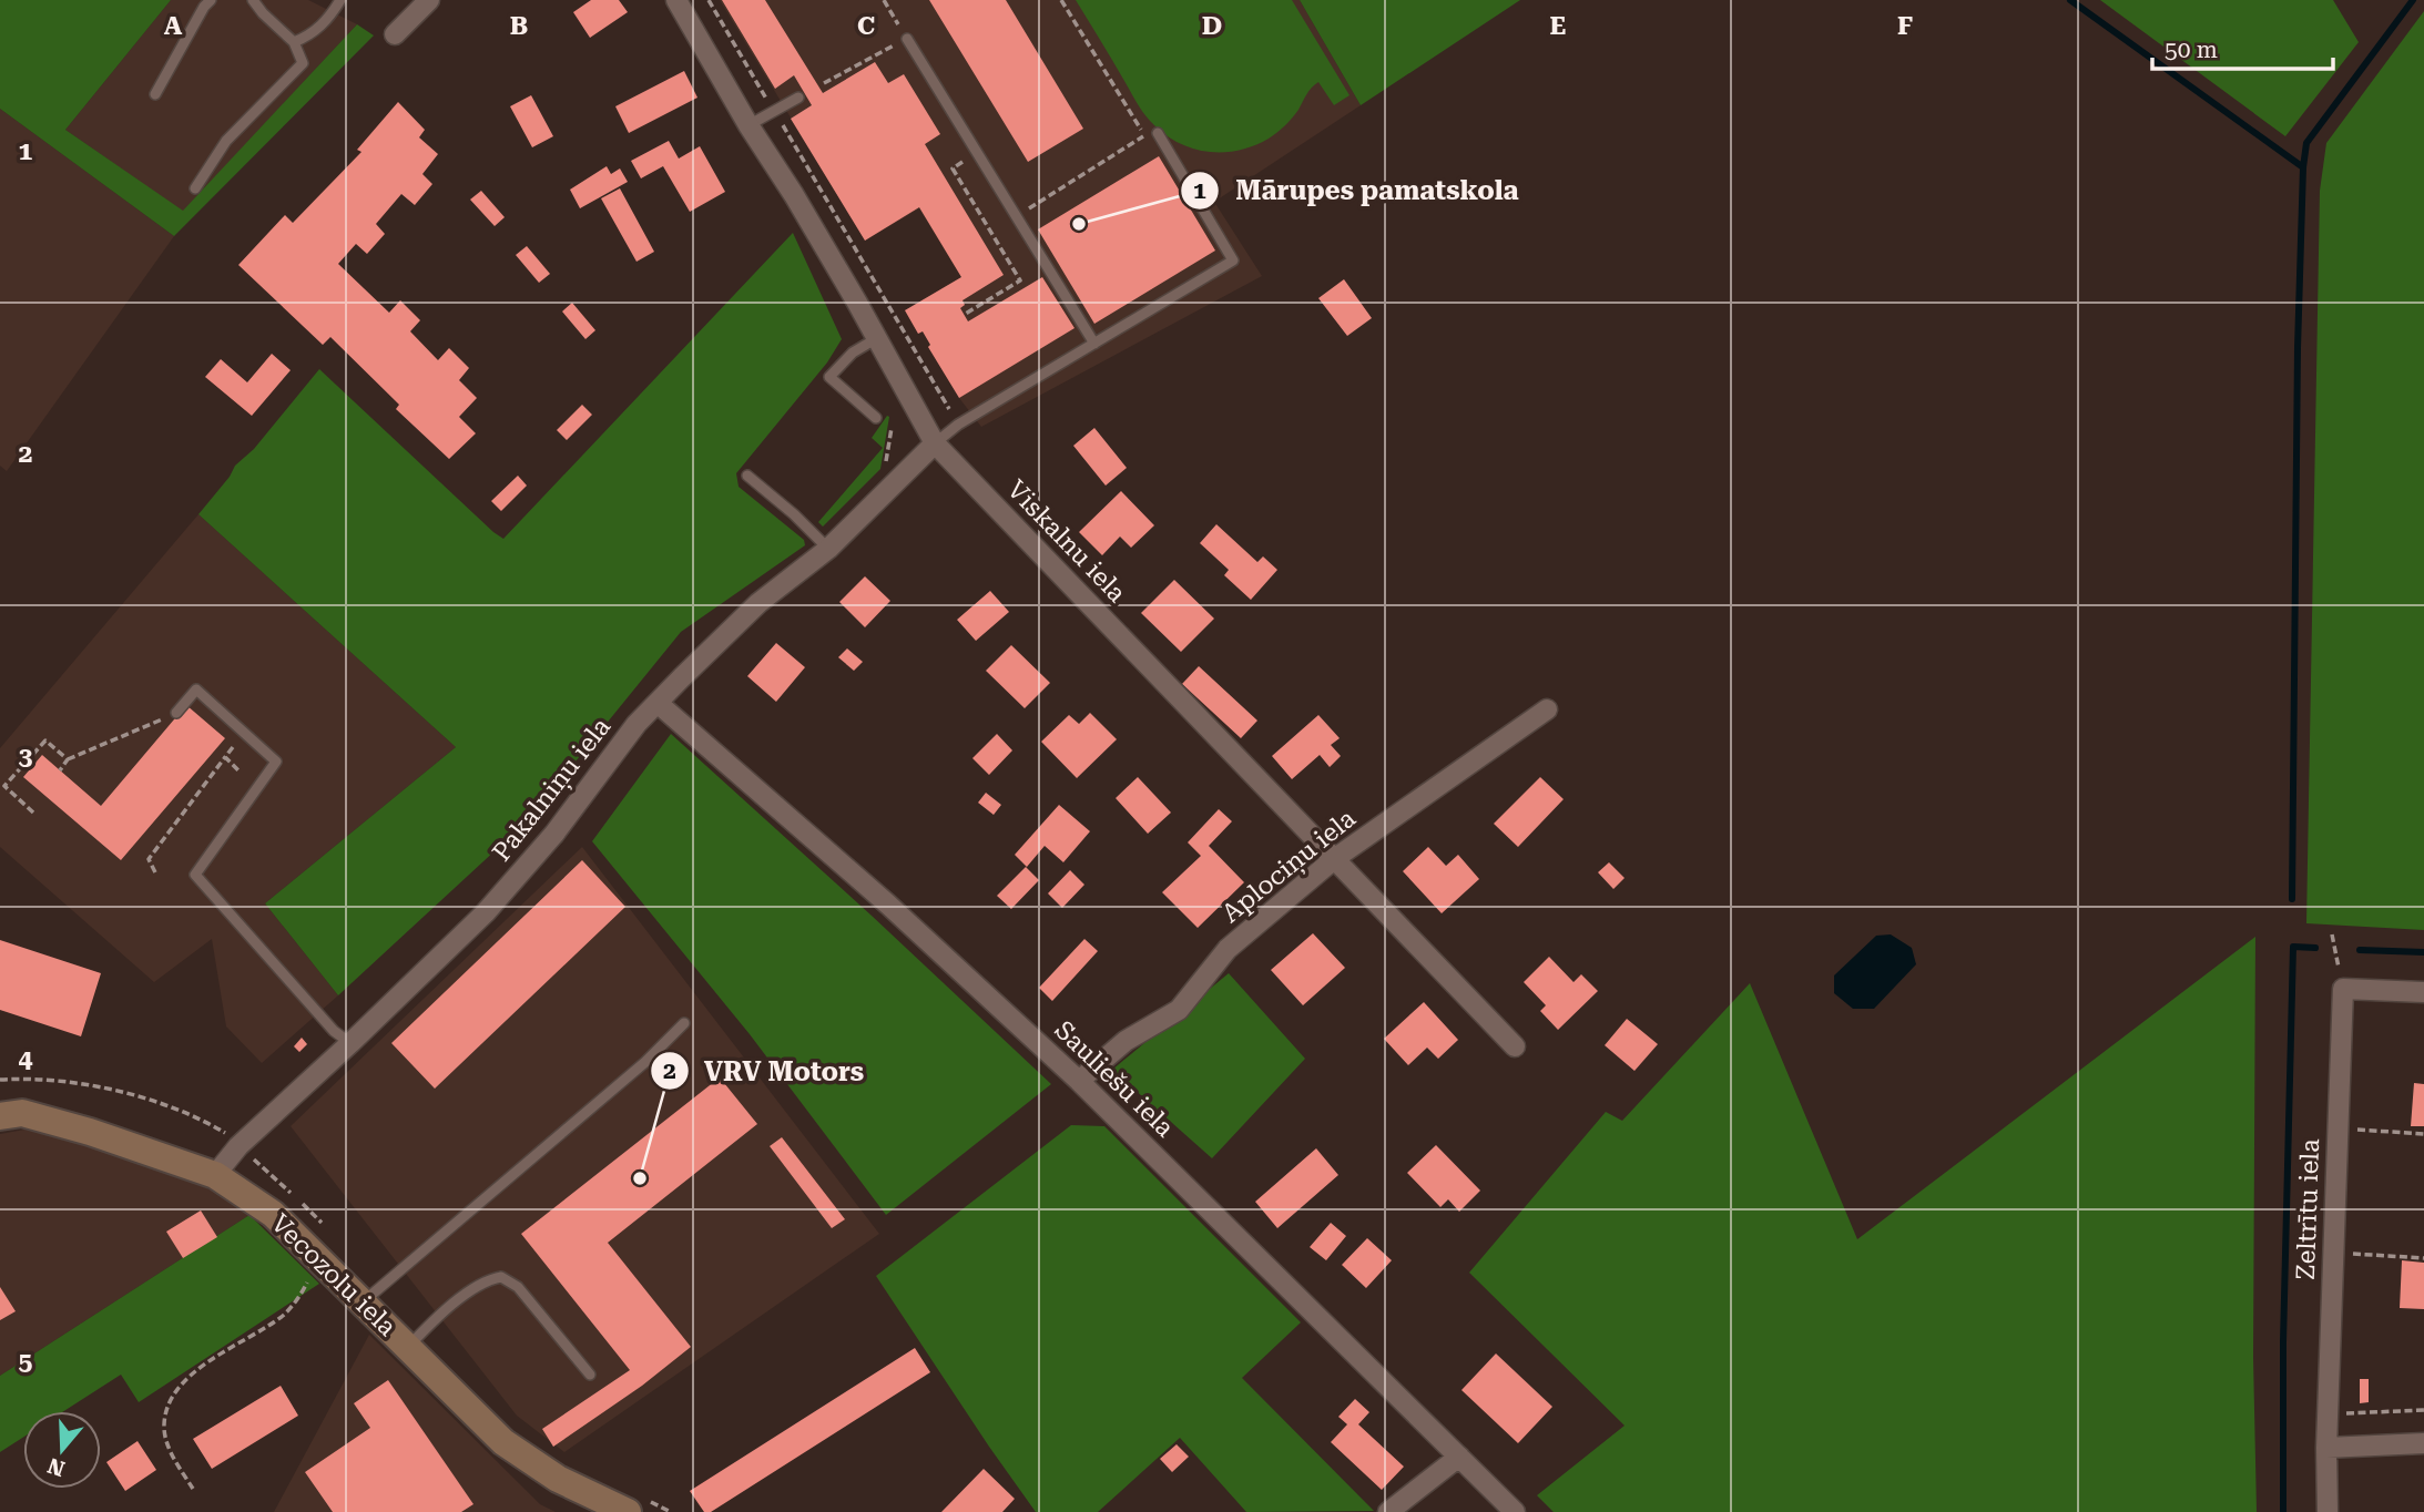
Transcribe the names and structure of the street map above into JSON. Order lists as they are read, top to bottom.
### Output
{
  "streets": {
    "street": [
      "Viskalnu iela",
      "Pakalniņu iela",
      "Aplociņu iela",
      "Sauliešu iela",
      "Zeltrītu iela",
      "Vecozolu iela"
    ]
  },
  "crossings": [
    ["Viskalnu iela", "Pakalniņu iela"],
    ["Viskalnu iela", "Aplociņu iela"],
    ["Pakalniņu iela", "Sauliešu iela"],
    ["Pakalniņu iela", "Vecozolu iela"],
    ["Aplociņu iela", "Sauliešu iela"]
  ],
  "places": ["Mārupes pamatskola", "VRV Motors"],
  "scale_bar": "50 m",
  "north": "bottom",
  "grid": {
    "columns": [
      "A",
      "B",
      "C",
      "D",
      "E",
      "F"
    ],
    "rows": [
      "1",
      "2",
      "3",
      "4",
      "5"
    ]
  }
}
